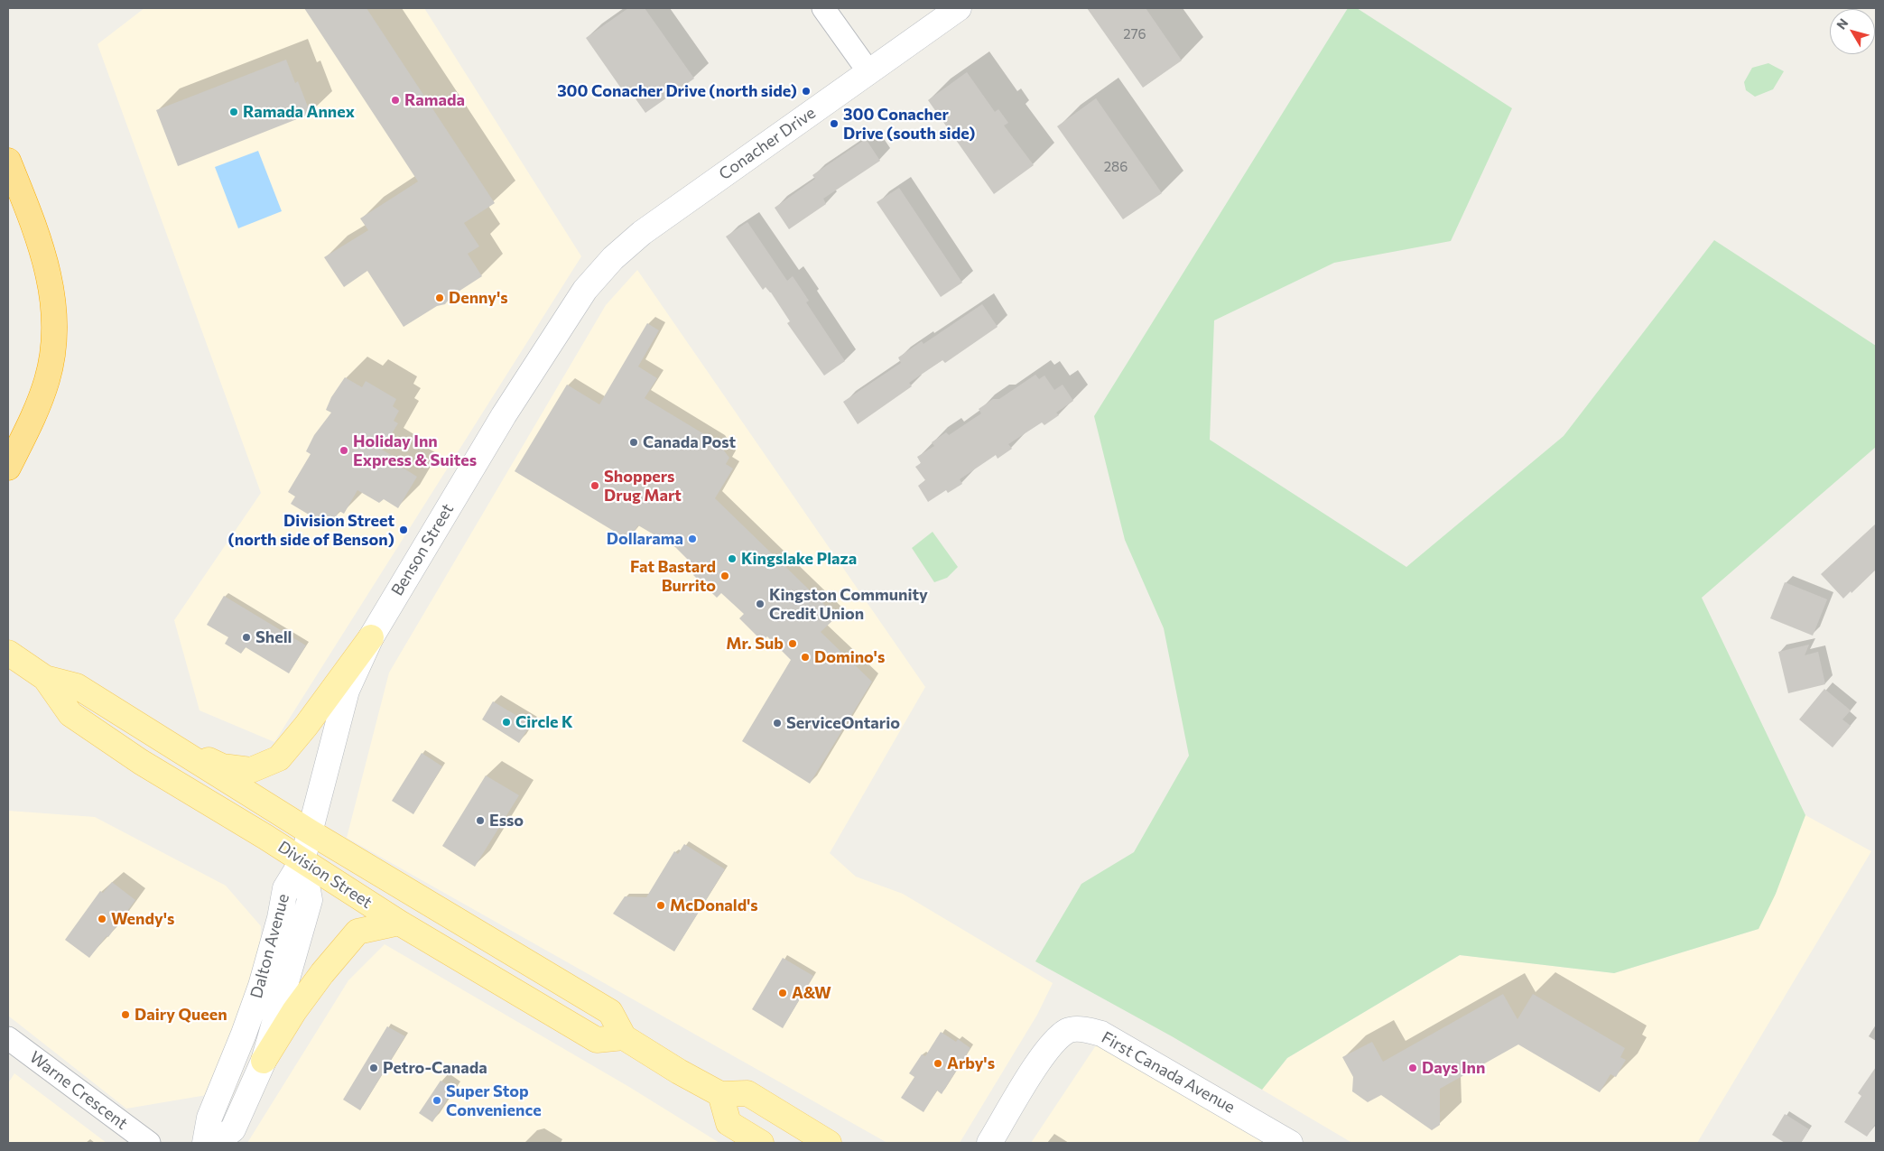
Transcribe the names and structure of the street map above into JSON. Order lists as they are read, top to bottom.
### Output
{
  "streets": {
    "main road": ["Division Street"],
    "street": [
      "Conacher Drive",
      "Benson Street",
      "Dalton Avenue",
      "First Canada Avenue",
      "Warne Crescent"
    ]
  },
  "crossings": [
    ["Conacher Drive", "Benson Street"],
    ["Benson Street", "Division Street"],
    ["Benson Street", "Dalton Avenue"],
    ["Division Street", "Dalton Avenue"]
  ],
  "places": [
    "300 Conacher Drive (north side)",
    "Ramada",
    "Ramada Annex",
    "300 Conacher Drive (south side)",
    "Denny's",
    "Canada Post",
    "Holiday Inn Express & Suites",
    "Shoppers Drug Mart",
    "Division Street (north side of Benson)",
    "Dollarama",
    "Kingslake Plaza",
    "Fat Bastard Burrito",
    "Kingston Community Credit Union",
    "Shell",
    "Mr. Sub",
    "Domino's",
    "Circle K",
    "ServiceOntario",
    "Esso",
    "McDonald's",
    "Wendy's",
    "A&W",
    "Dairy Queen",
    "Arby's",
    "Petro-Canada",
    "Days Inn",
    "Super Stop Convenience"
  ],
  "house_numbers": ["276", "286"],
  "north": "top left"
}
